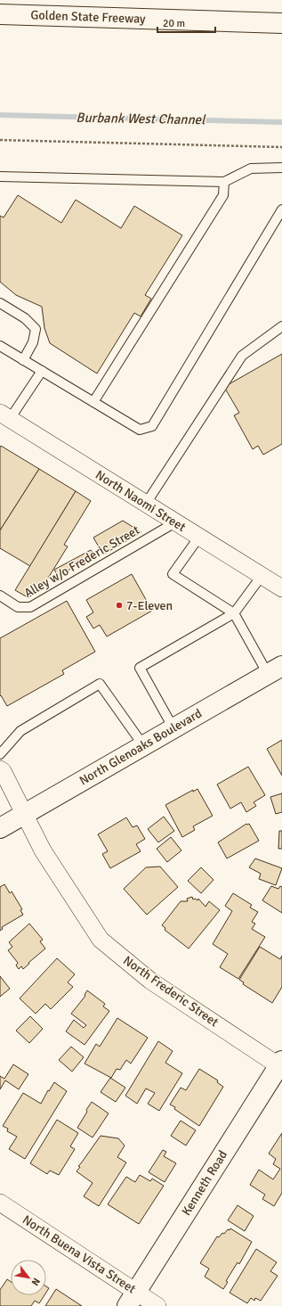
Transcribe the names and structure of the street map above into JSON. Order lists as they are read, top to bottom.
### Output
{
  "streets": {
    "main road": ["Golden State Freeway", "North Glenoaks Boulevard", "Kenneth Road"],
    "street": ["North Naomi Street", "North Frederic Street", "North Buena Vista Street"],
    "lane": ["Alley w/o Frederic Street"]
  },
  "crossings": [
    ["North Naomi Street", "Alley w/o Frederic Street"],
    ["North Glenoaks Boulevard", "North Frederic Street"],
    ["North Frederic Street", "Kenneth Road"],
    ["Kenneth Road", "North Buena Vista Street"]
  ],
  "water": ["Burbank West Channel"],
  "places": ["7-Eleven"],
  "scale_bar": "20 m",
  "north": "bottom right"
}
